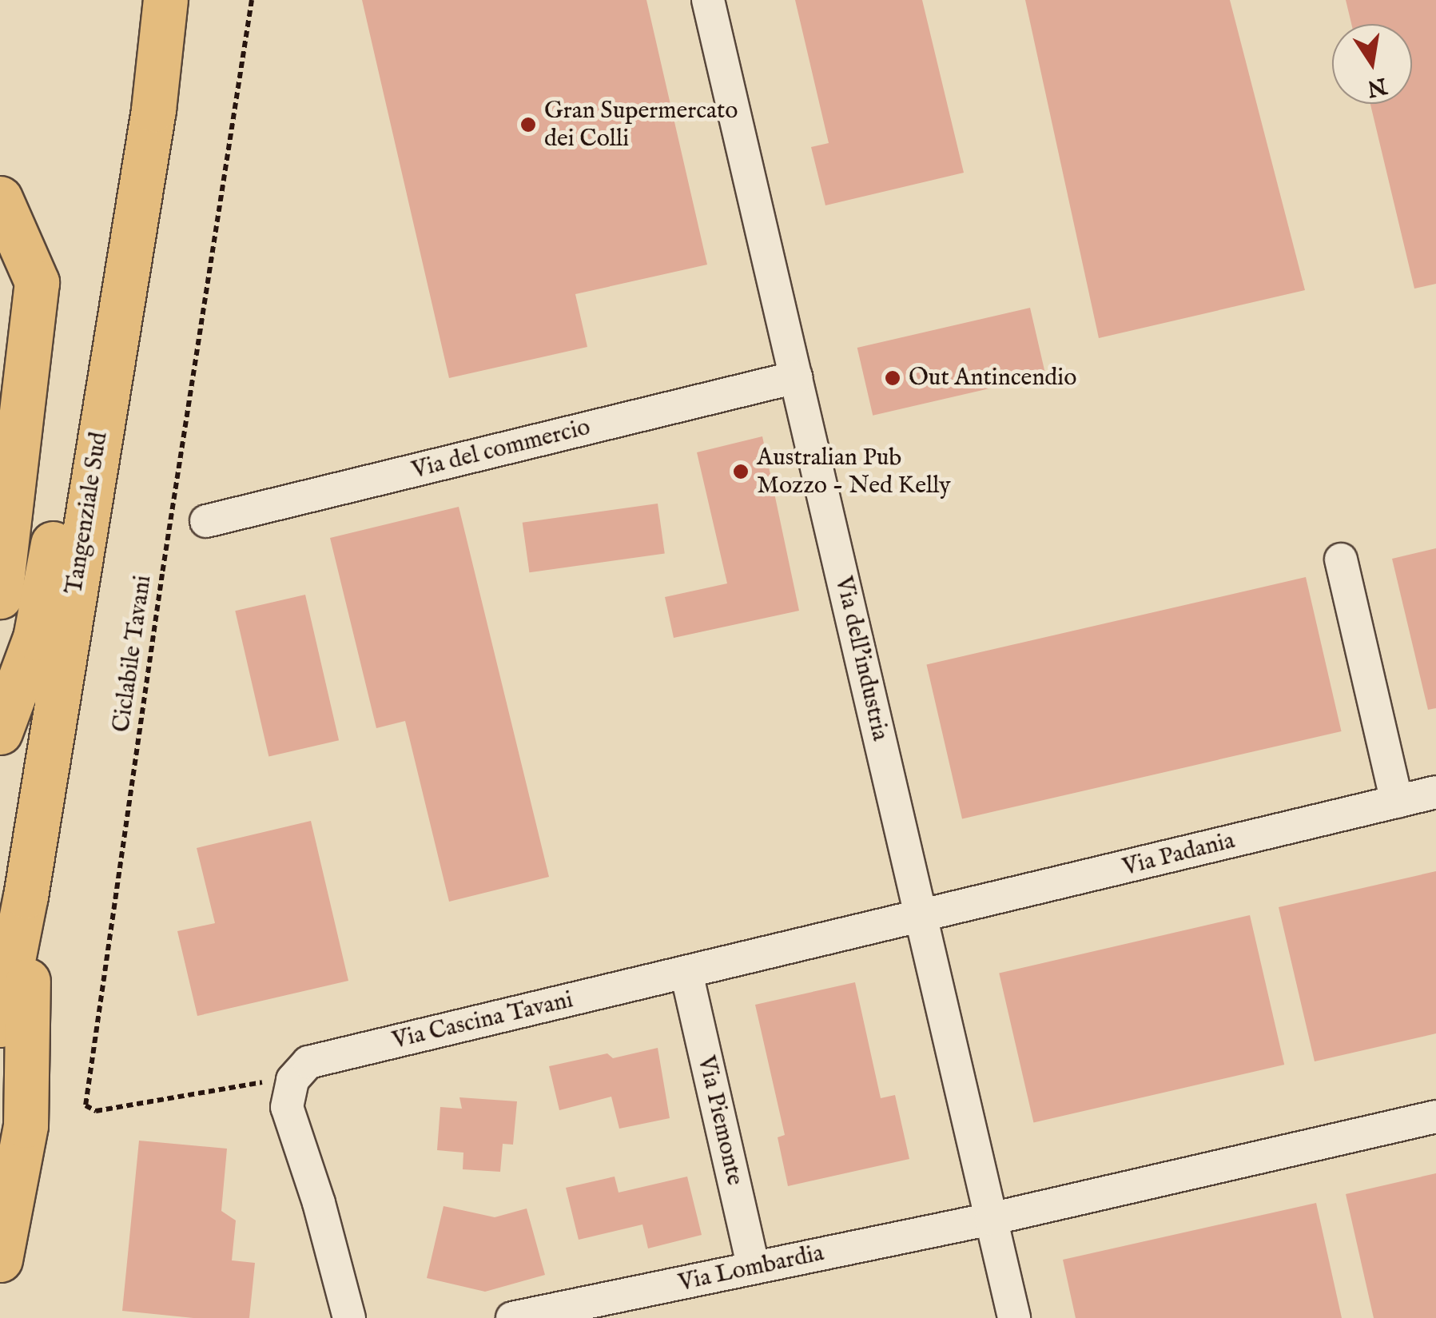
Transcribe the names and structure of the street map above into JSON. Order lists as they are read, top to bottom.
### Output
{
  "streets": {
    "highway": ["Tangenziale Sud"],
    "street": [
      "Via del commercio",
      "Via dell'industria",
      "Via Padania",
      "Via Cascina Tavani",
      "Via Piemonte",
      "Via Lombardia"
    ],
    "path": ["Ciclabile Tavani"]
  },
  "crossings": [
    ["Via del commercio", "Via dell'industria"],
    ["Ciclabile Tavani", "Via Cascina Tavani"],
    ["Via dell'industria", "Via Padania"],
    ["Via dell'industria", "Via Cascina Tavani"],
    ["Via dell'industria", "Via Lombardia"],
    ["Via Padania", "Via Cascina Tavani"],
    ["Via Cascina Tavani", "Via Piemonte"],
    ["Via Piemonte", "Via Lombardia"]
  ],
  "places": ["Gran Supermercato dei Colli", "Out Antincendio", "Australian Pub Mozzo - Ned Kelly"],
  "north": "bottom"
}
